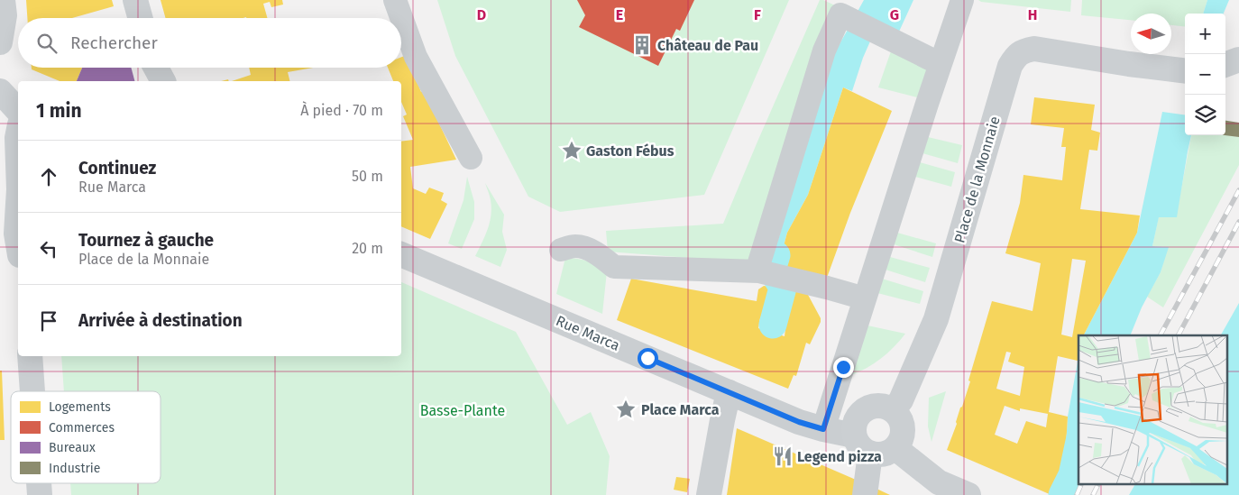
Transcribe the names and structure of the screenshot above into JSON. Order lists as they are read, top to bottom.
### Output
{
  "streets": {
    "main road": ["Place de la Monnaie"],
    "street": ["Rue Marca"]
  },
  "crossings": [
    ["Place de la Monnaie", "Rue Marca"]
  ],
  "parks": ["Basse-Plante"],
  "places": {
    "building": ["Château de Pau"],
    "place": ["Gaston Fébus", "Place Marca"],
    "restaurant": ["Legend pizza"]
  },
  "legend": [
    "Logements",
    "Commerces",
    "Bureaux",
    "Industrie"
  ],
  "north": "left",
  "page": {
    "map_buttons": ["+", "−"],
    "search": "Rechercher",
    "heading": ["1 min", "À pied · 70 m"],
    "list": [
      ["Continuez", "Rue Marca", "50 m"],
      ["Tournez à gauche", "Place de la Monnaie", "20 m"],
      "Arrivée à destination"
    ]
  },
  "grid": {
    "columns": [
      "D",
      "E",
      "F",
      "G",
      "H"
    ]
  }
}
